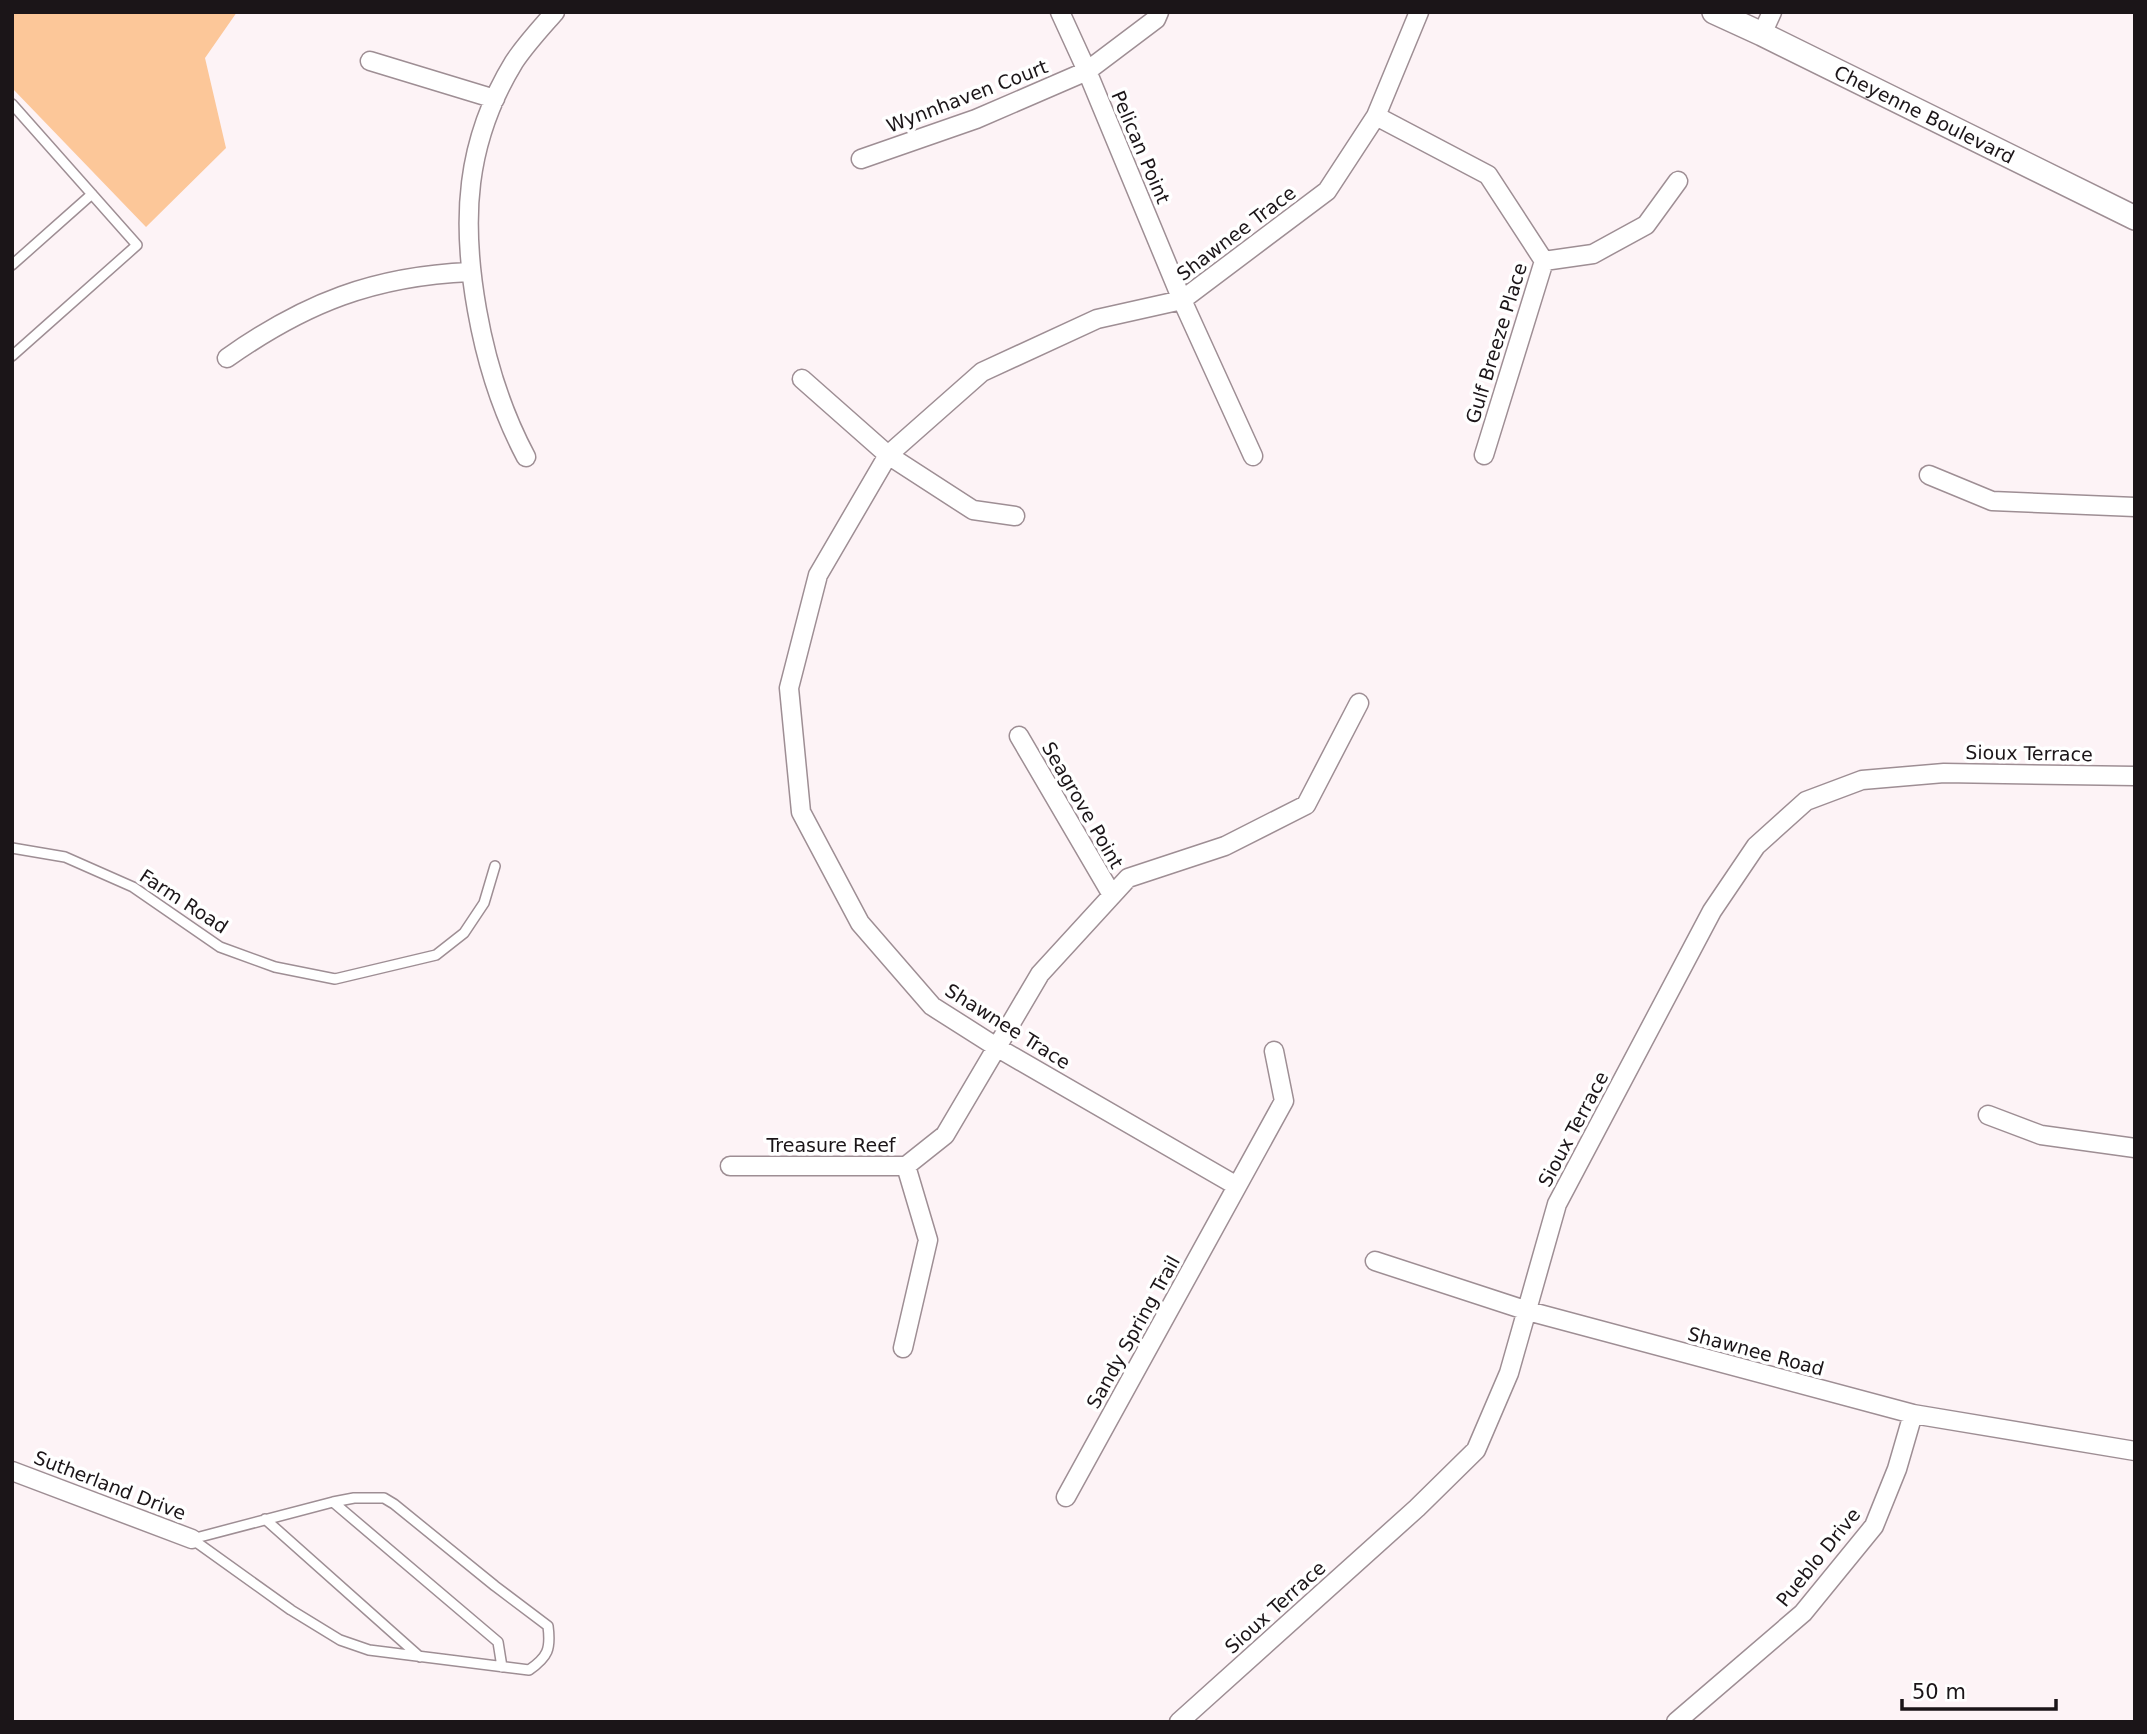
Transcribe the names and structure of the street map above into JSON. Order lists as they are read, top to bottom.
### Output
{
  "streets": {
    "street": [
      "Wynnhaven Court",
      "Cheyenne Boulevard",
      "Pelican Point",
      "Shawnee Trace",
      "Gulf Breeze Place",
      "Sioux Terrace",
      "Seagrove Point",
      "Treasure Reef",
      "Sandy Spring Trail",
      "Shawnee Road",
      "Sutherland Drive",
      "Pueblo Drive"
    ],
    "lane": ["Farm Road"]
  },
  "crossings": [
    ["Wynnhaven Court", "Pelican Point"],
    ["Pelican Point", "Shawnee Trace"],
    ["Shawnee Trace", "Gulf Breeze Place"],
    ["Shawnee Trace", "Treasure Reef"],
    ["Shawnee Trace", "Sandy Spring Trail"],
    ["Sioux Terrace", "Shawnee Road"],
    ["Seagrove Point", "Treasure Reef"],
    ["Shawnee Road", "Pueblo Drive"]
  ],
  "scale_bar": "50 m"
}
